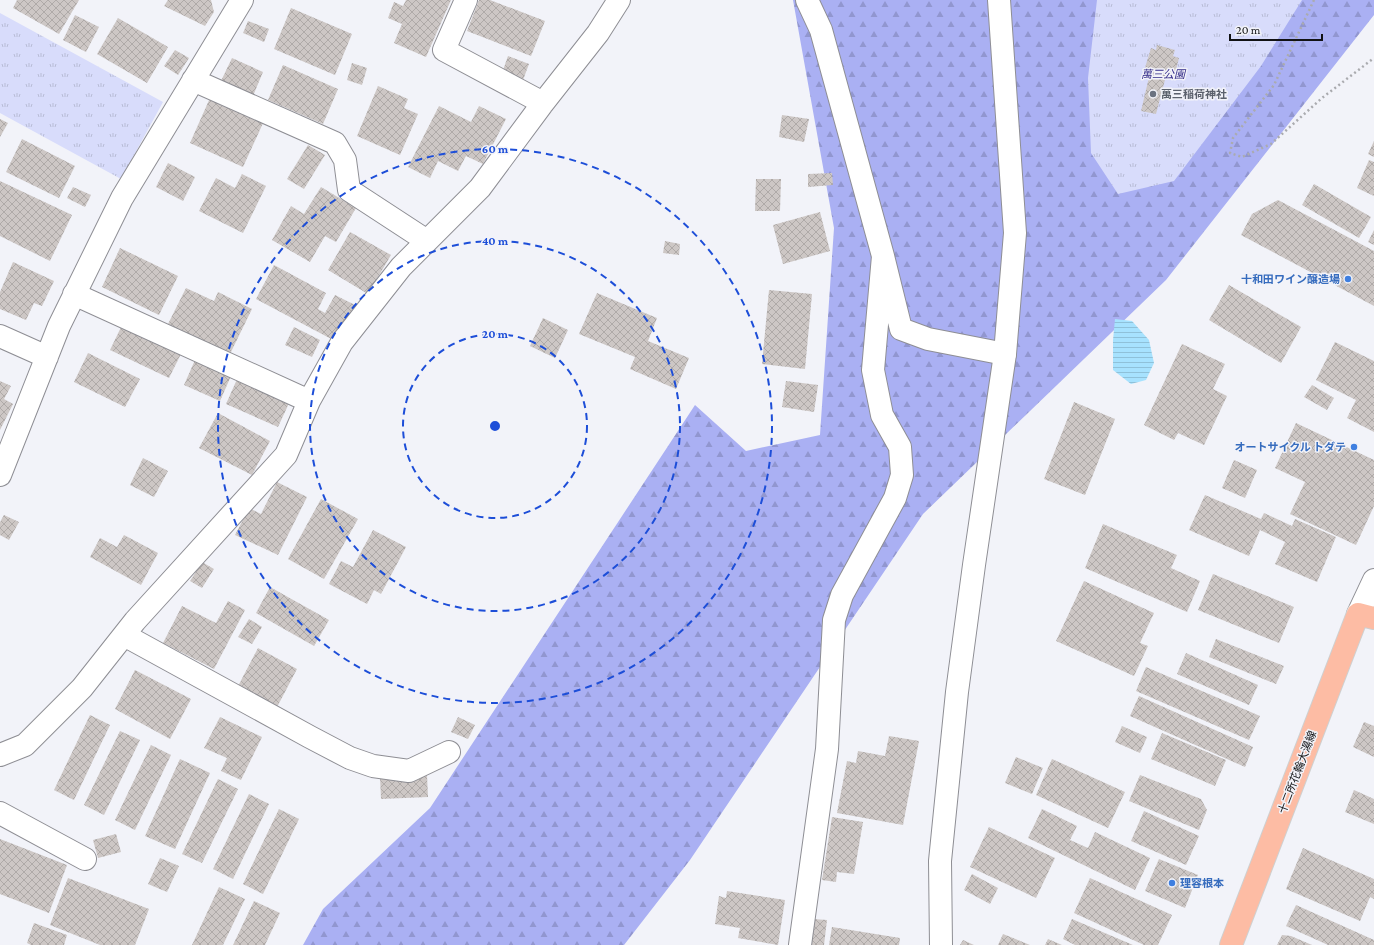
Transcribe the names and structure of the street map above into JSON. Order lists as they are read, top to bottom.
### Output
{
  "streets": {
    "main road": ["十二所花輪大湯線"]
  },
  "parks": ["萬三公園"],
  "places": [
    "萬三稲荷神社",
    "十和田ワイン醸造場",
    "オートサイクル トダテ",
    "理容根本"
  ],
  "scale_bar": "20 m",
  "rings": ["60 m", "40 m", "20 m"]
}
